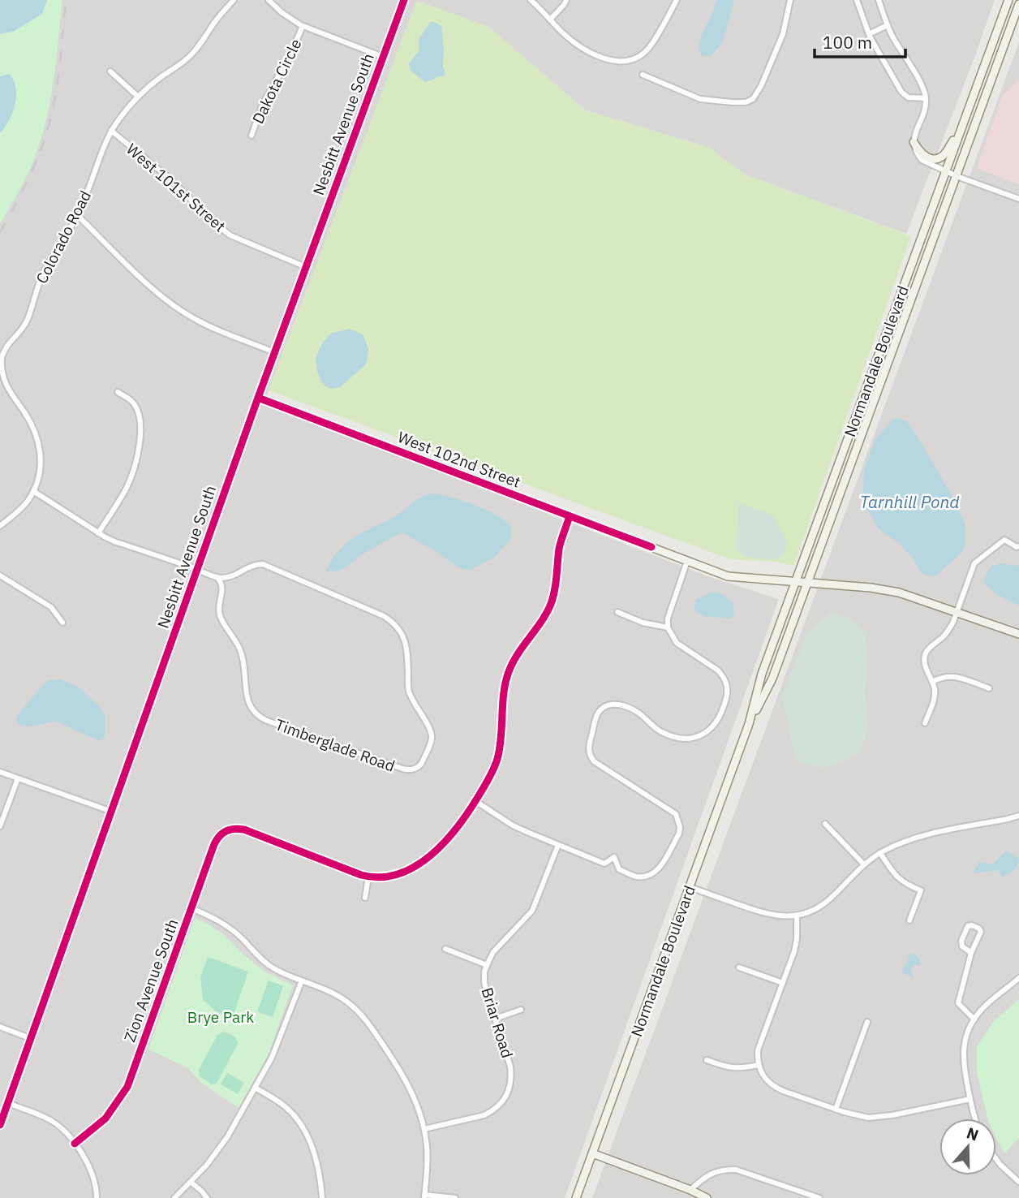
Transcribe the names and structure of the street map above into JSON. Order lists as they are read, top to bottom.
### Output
{
  "streets": {
    "street": [
      "Dakota Circle",
      "Nesbitt Avenue South",
      "West 101st Street",
      "Colorado Road",
      "Normandale Boulevard",
      "West 102nd Street",
      "Timberglade Road",
      "Zion Avenue South",
      "Briar Road"
    ]
  },
  "crossings": [
    ["Nesbitt Avenue South", "West 101st Street"],
    ["Nesbitt Avenue South", "West 102nd Street"],
    ["West 101st Street", "Colorado Road"],
    ["Normandale Boulevard", "West 102nd Street"]
  ],
  "water": ["Tarnhill Pond"],
  "parks": ["Brye Park"],
  "scale_bar": "100 m",
  "north": "top"
}
